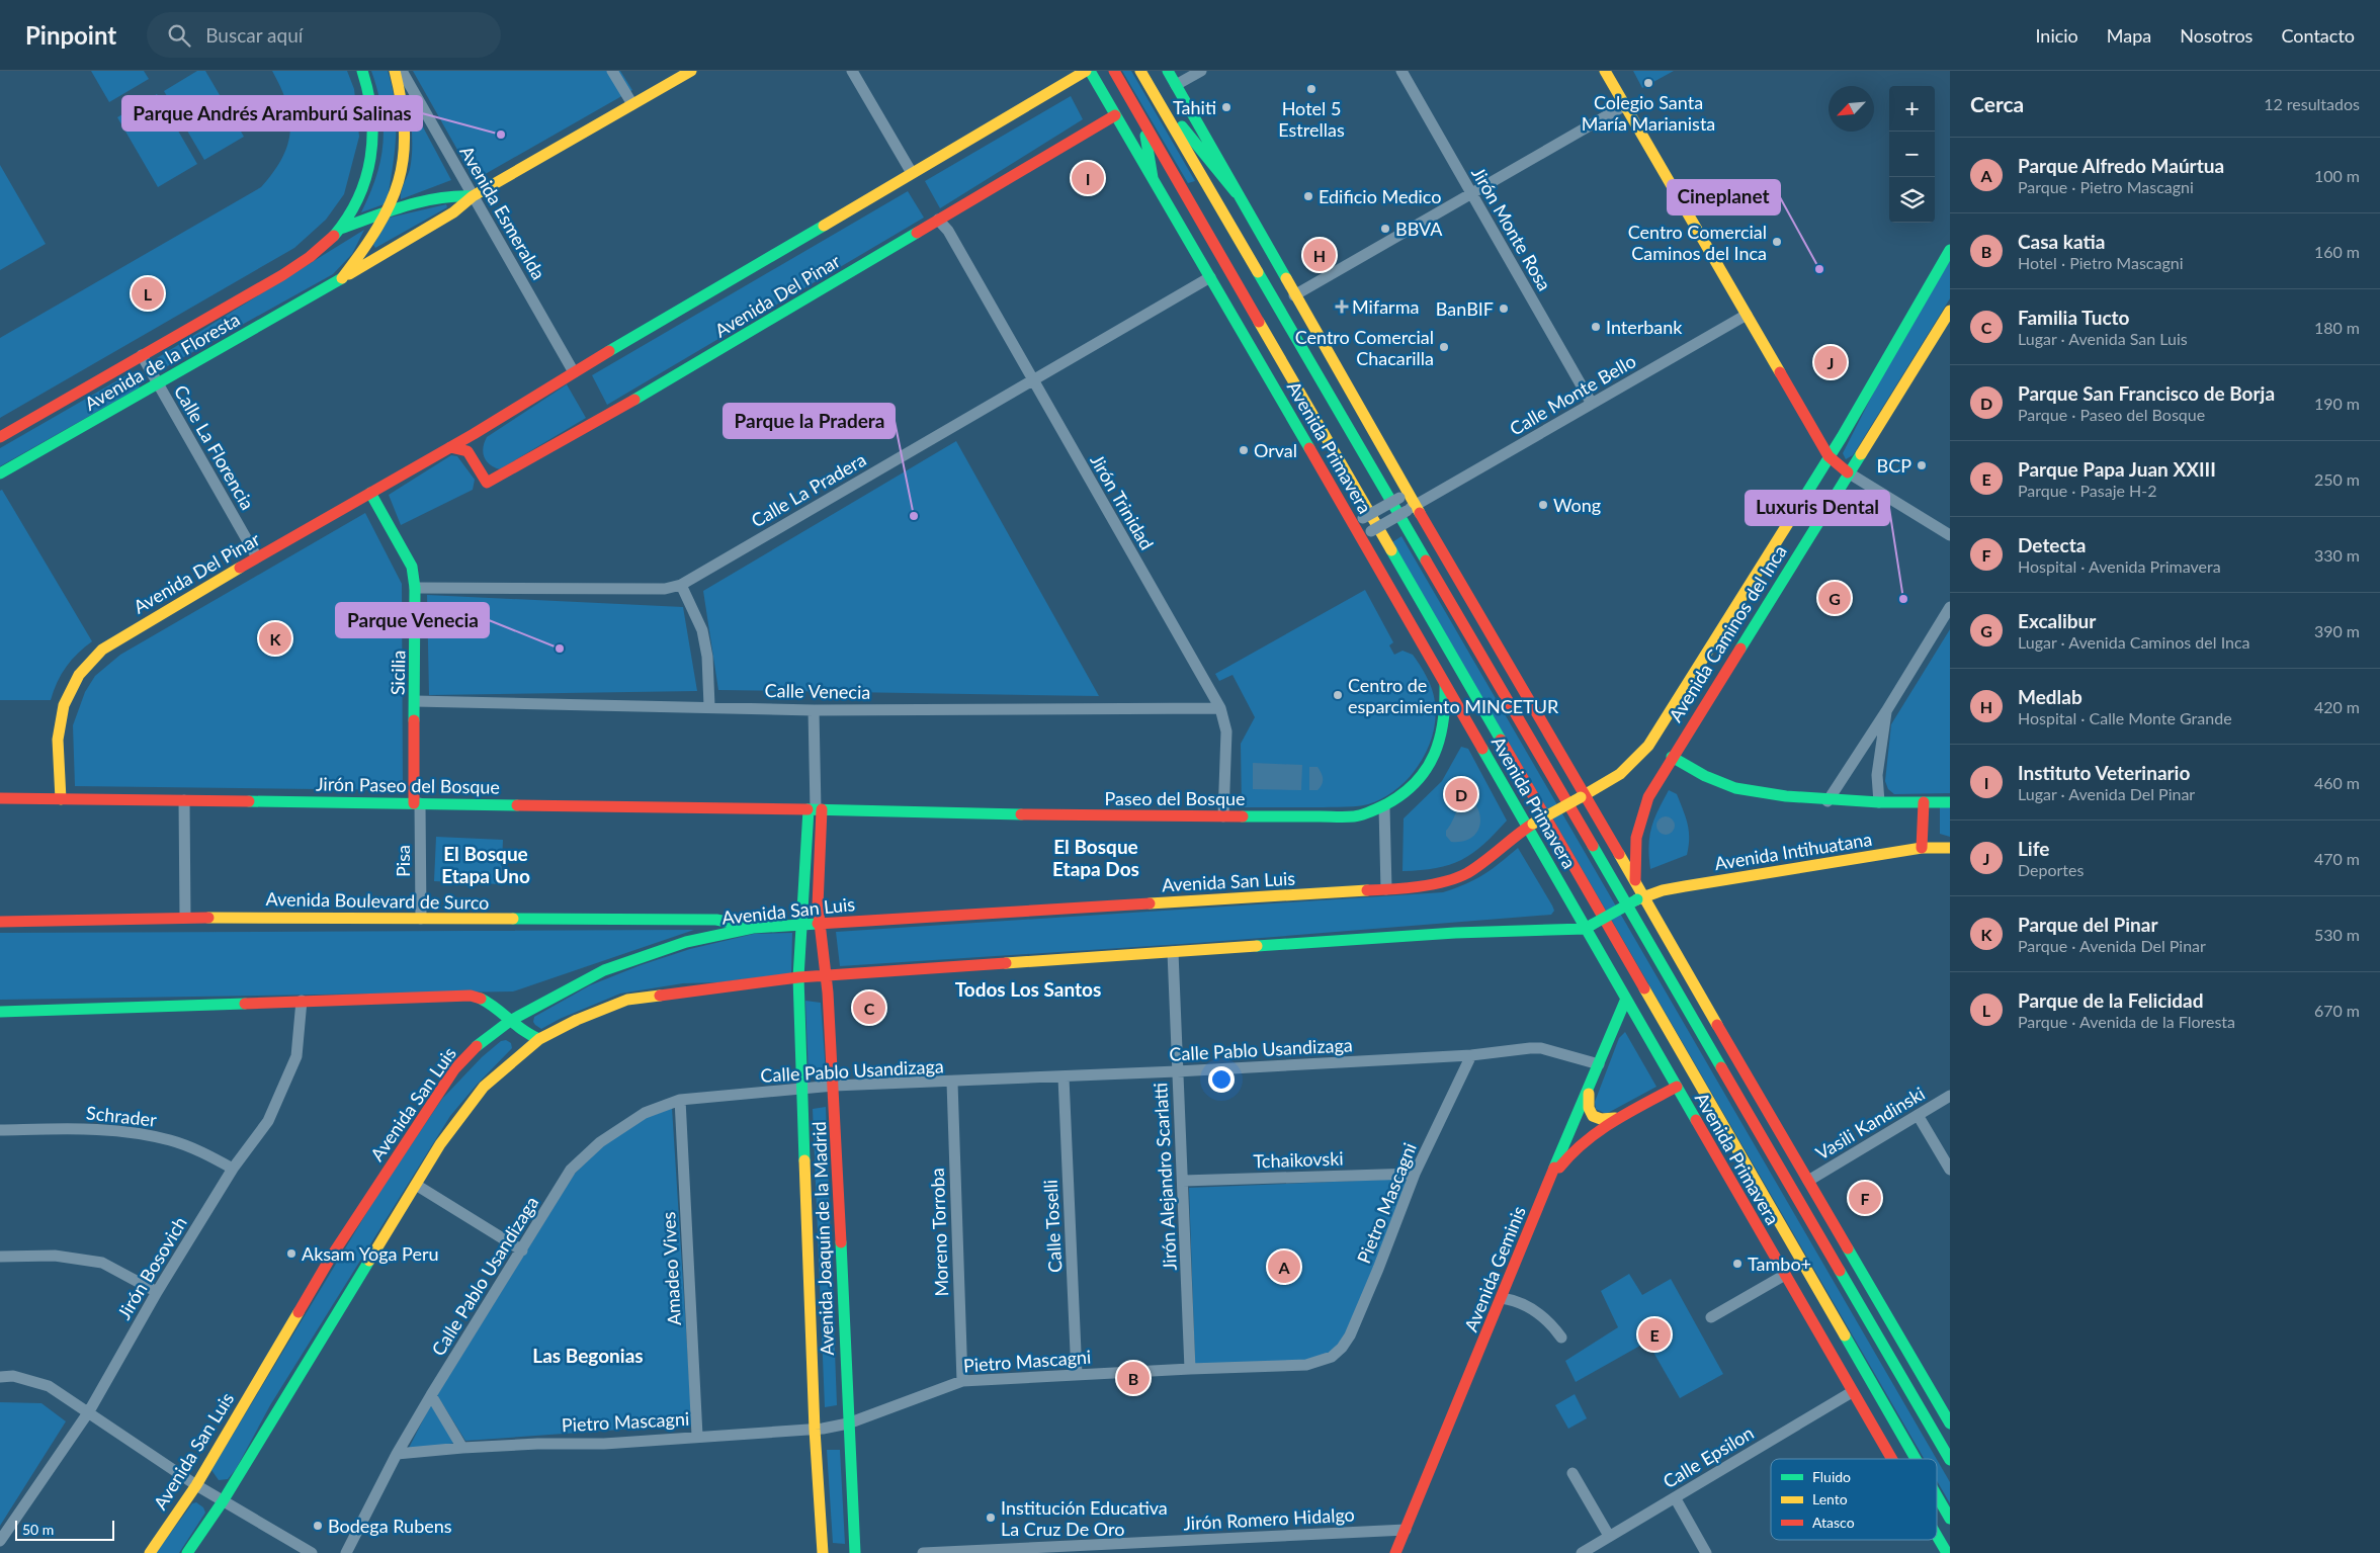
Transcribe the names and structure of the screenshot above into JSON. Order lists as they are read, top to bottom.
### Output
{
  "streets": {
    "main road": [
      "Avenida Del Pinar",
      "Avenida de la Floresta",
      "Avenida Primavera",
      "Avenida Caminos del Inca",
      "Sicilia",
      "Jirón Paseo del Bosque",
      "Paseo del Bosque",
      "Avenida Intihuatana",
      "Avenida San Luis",
      "Avenida Boulevard de Surco",
      "Avenida Joaquín de la Madrid",
      "Avenida Geminis"
    ],
    "street": [
      "Avenida Esmeralda",
      "Jirón Monte Rosa",
      "Calle Monte Bello",
      "Calle La Florencia",
      "Calle La Pradera",
      "Jirón Trinidad",
      "Calle Venecia",
      "Pisa",
      "Calle Pablo Usandizaga",
      "Schrader",
      "Vasili Kandinski",
      "Tchaikovski",
      "Jirón Alejandro Scarlatti",
      "Pietro Mascagni",
      "Calle Toselli",
      "Moreno Torroba",
      "Jirón Bosovich",
      "Amadeo Vives",
      "Calle Epsilon",
      "Jirón Romero Hidalgo"
    ]
  },
  "crossings": [
    ["Avenida Esmeralda", "Avenida Del Pinar"],
    ["Avenida Esmeralda", "Avenida de la Floresta"],
    ["Jirón Monte Rosa", "Calle Monte Bello"],
    ["Avenida Del Pinar", "Calle La Florencia"],
    ["Avenida Del Pinar", "Avenida Primavera"],
    ["Avenida Del Pinar", "Jirón Trinidad"],
    ["Avenida Del Pinar", "Sicilia"],
    ["Avenida Del Pinar", "Jirón Paseo del Bosque"],
    ["Avenida de la Floresta", "Calle La Florencia"],
    ["Calle Monte Bello", "Avenida Primavera"],
    ["Avenida Primavera", "Calle La Pradera"],
    ["Avenida Primavera", "Paseo del Bosque"],
    ["Avenida Primavera", "Avenida San Luis"],
    ["Avenida Primavera", "Avenida Geminis"],
    ["Avenida Primavera", "Calle Epsilon"],
    ["Calle La Pradera", "Jirón Trinidad"],
    ["Calle La Pradera", "Sicilia"],
    ["Jirón Trinidad", "Calle Venecia"],
    ["Jirón Trinidad", "Paseo del Bosque"],
    ["Avenida Caminos del Inca", "Avenida Intihuatana"],
    ["Avenida Caminos del Inca", "Avenida San Luis"],
    ["Sicilia", "Calle Venecia"],
    ["Sicilia", "Jirón Paseo del Bosque"],
    ["Sicilia", "Pisa"],
    ["Jirón Paseo del Bosque", "Paseo del Bosque"],
    ["Jirón Paseo del Bosque", "Pisa"],
    ["Jirón Paseo del Bosque", "Avenida Joaquín de la Madrid"],
    ["Paseo del Bosque", "Avenida Joaquín de la Madrid"],
    ["Pisa", "Avenida Boulevard de Surco"],
    ["Avenida San Luis", "Avenida Boulevard de Surco"],
    ["Avenida San Luis", "Avenida Joaquín de la Madrid"],
    ["Calle Pablo Usandizaga", "Jirón Alejandro Scarlatti"],
    ["Calle Pablo Usandizaga", "Pietro Mascagni"],
    ["Calle Pablo Usandizaga", "Calle Toselli"],
    ["Calle Pablo Usandizaga", "Moreno Torroba"],
    ["Calle Pablo Usandizaga", "Avenida Joaquín de la Madrid"],
    ["Calle Pablo Usandizaga", "Amadeo Vives"],
    ["Calle Pablo Usandizaga", "Avenida Geminis"],
    ["Schrader", "Jirón Bosovich"],
    ["Tchaikovski", "Jirón Alejandro Scarlatti"],
    ["Tchaikovski", "Pietro Mascagni"],
    ["Jirón Alejandro Scarlatti", "Pietro Mascagni"],
    ["Pietro Mascagni", "Calle Toselli"],
    ["Pietro Mascagni", "Moreno Torroba"],
    ["Pietro Mascagni", "Avenida Joaquín de la Madrid"],
    ["Pietro Mascagni", "Amadeo Vives"],
    ["Avenida Geminis", "Jirón Romero Hidalgo"]
  ],
  "districts": [
    "El Bosque Etapa Dos",
    "El Bosque Etapa Uno",
    "Todos Los Santos",
    "Las Begonias"
  ],
  "places": {
    "other": [
      "Colegio Santa María Marianista",
      "Hotel 5 Estrellas",
      "Tahiti",
      "Parque Andrés Aramburú Salinas",
      "Edificio Medico",
      "BBVA",
      "Centro Comercial Caminos del Inca",
      "Cineplanet",
      "BanBIF",
      "Interbank",
      "Centro Comercial Chacarilla",
      "Orval",
      "BCP",
      "Wong",
      "Parque la Pradera",
      "Luxuris Dental",
      "Parque Venecia",
      "Centro de esparcimiento MINCETUR",
      "Aksam Yoga Peru",
      "Tambo+",
      "Institución Educativa La Cruz De Oro",
      "Bodega Rubens"
    ],
    "health": ["Mifarma"]
  },
  "legend": ["Fluido", "Lento", "Atasco"],
  "scale_bar": "50 m",
  "north": "bottom left",
  "page": {
    "header": "Pinpoint",
    "search": "Buscar aquí",
    "nav": [
      "Inicio",
      "Mapa",
      "Nosotros",
      "Contacto"
    ],
    "heading": ["Cerca", "12 resultados"],
    "map_buttons": ["+", "−"],
    "list": [
      {
        "mark": "A",
        "name": "Parque Alfredo Maúrtua",
        "note": "Parque · Pietro Mascagni",
        "value": "100 m"
      },
      {
        "mark": "B",
        "name": "Casa katia",
        "note": "Hotel · Pietro Mascagni",
        "value": "160 m"
      },
      {
        "mark": "C",
        "name": "Familia Tucto",
        "note": "Lugar · Avenida San Luis",
        "value": "180 m"
      },
      {
        "mark": "D",
        "name": "Parque San Francisco de Borja",
        "note": "Parque · Paseo del Bosque",
        "value": "190 m"
      },
      {
        "mark": "E",
        "name": "Parque Papa Juan XXIII",
        "note": "Parque · Pasaje H-2",
        "value": "250 m"
      },
      {
        "mark": "F",
        "name": "Detecta",
        "note": "Hospital · Avenida Primavera",
        "value": "330 m"
      },
      {
        "mark": "G",
        "name": "Excalibur",
        "note": "Lugar · Avenida Caminos del Inca",
        "value": "390 m"
      },
      {
        "mark": "H",
        "name": "Medlab",
        "note": "Hospital · Calle Monte Grande",
        "value": "420 m"
      },
      {
        "mark": "I",
        "name": "Instituto Veterinario",
        "note": "Lugar · Avenida Del Pinar",
        "value": "460 m"
      },
      {
        "mark": "J",
        "name": "Life",
        "note": "Deportes",
        "value": "470 m"
      },
      {
        "mark": "K",
        "name": "Parque del Pinar",
        "note": "Parque · Avenida Del Pinar",
        "value": "530 m"
      },
      {
        "mark": "L",
        "name": "Parque de la Felicidad",
        "note": "Parque · Avenida de la Floresta",
        "value": "670 m"
      }
    ],
    "pins": [
      "I",
      "H",
      "L",
      "J",
      "G",
      "K",
      "D",
      "C",
      "F",
      "A",
      "E",
      "B"
    ],
    "scale": "50 m"
  }
}
